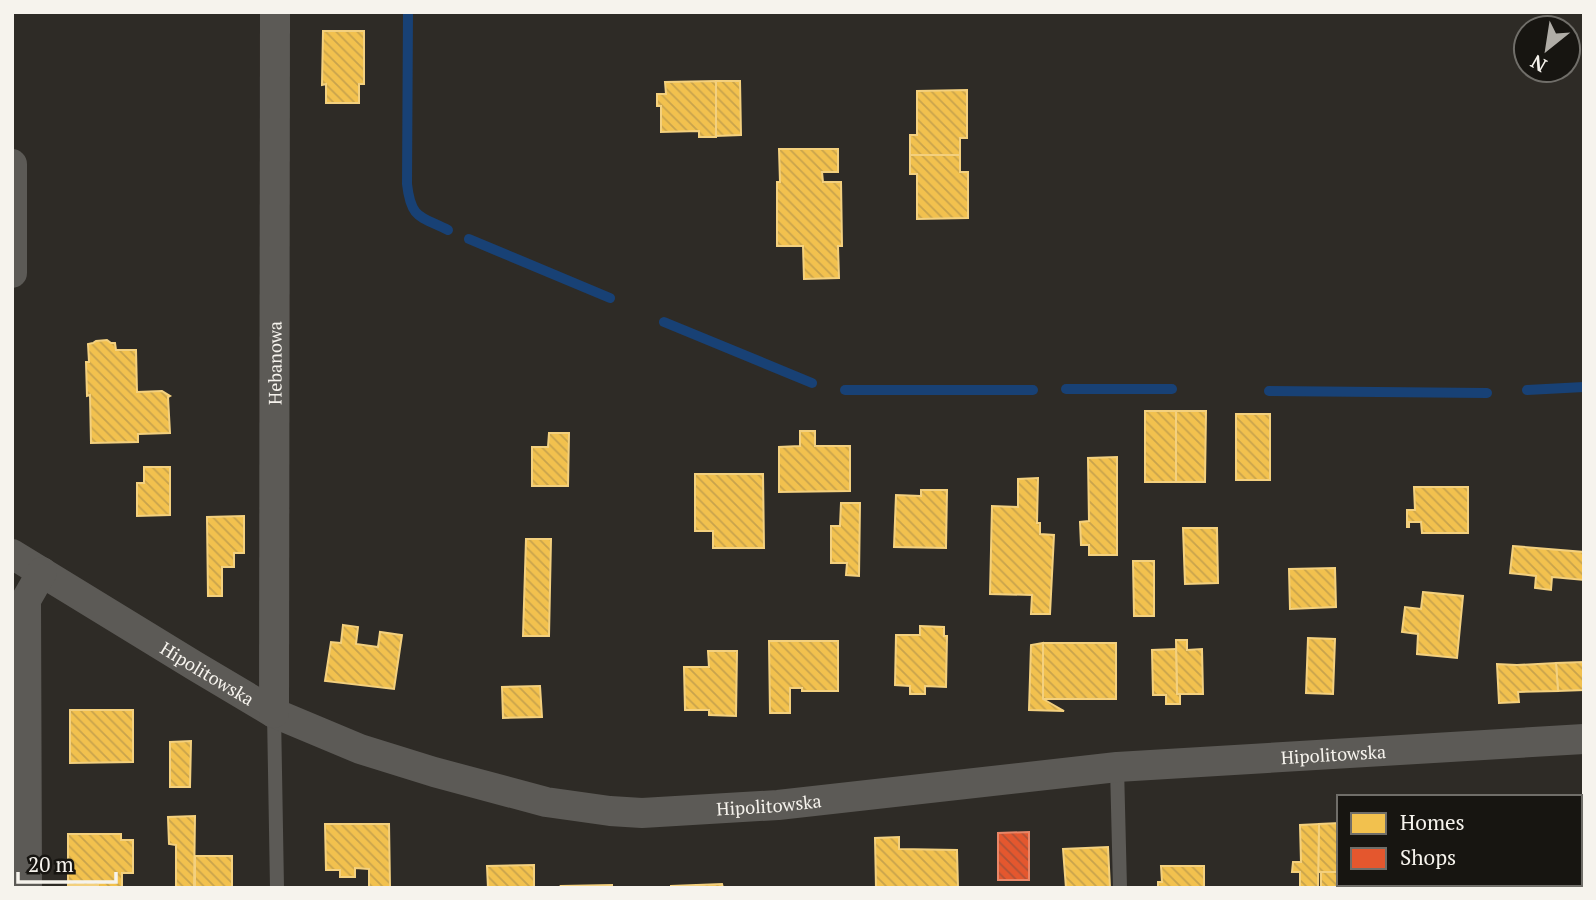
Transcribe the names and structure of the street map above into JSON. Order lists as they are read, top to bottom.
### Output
{
  "streets": {
    "street": ["Hebanowa", "Hipolitowska"]
  },
  "crossings": [
    ["Hebanowa", "Hipolitowska"]
  ],
  "legend": ["Homes", "Shops"],
  "scale_bar": "20 m",
  "north": "bottom left"
}
